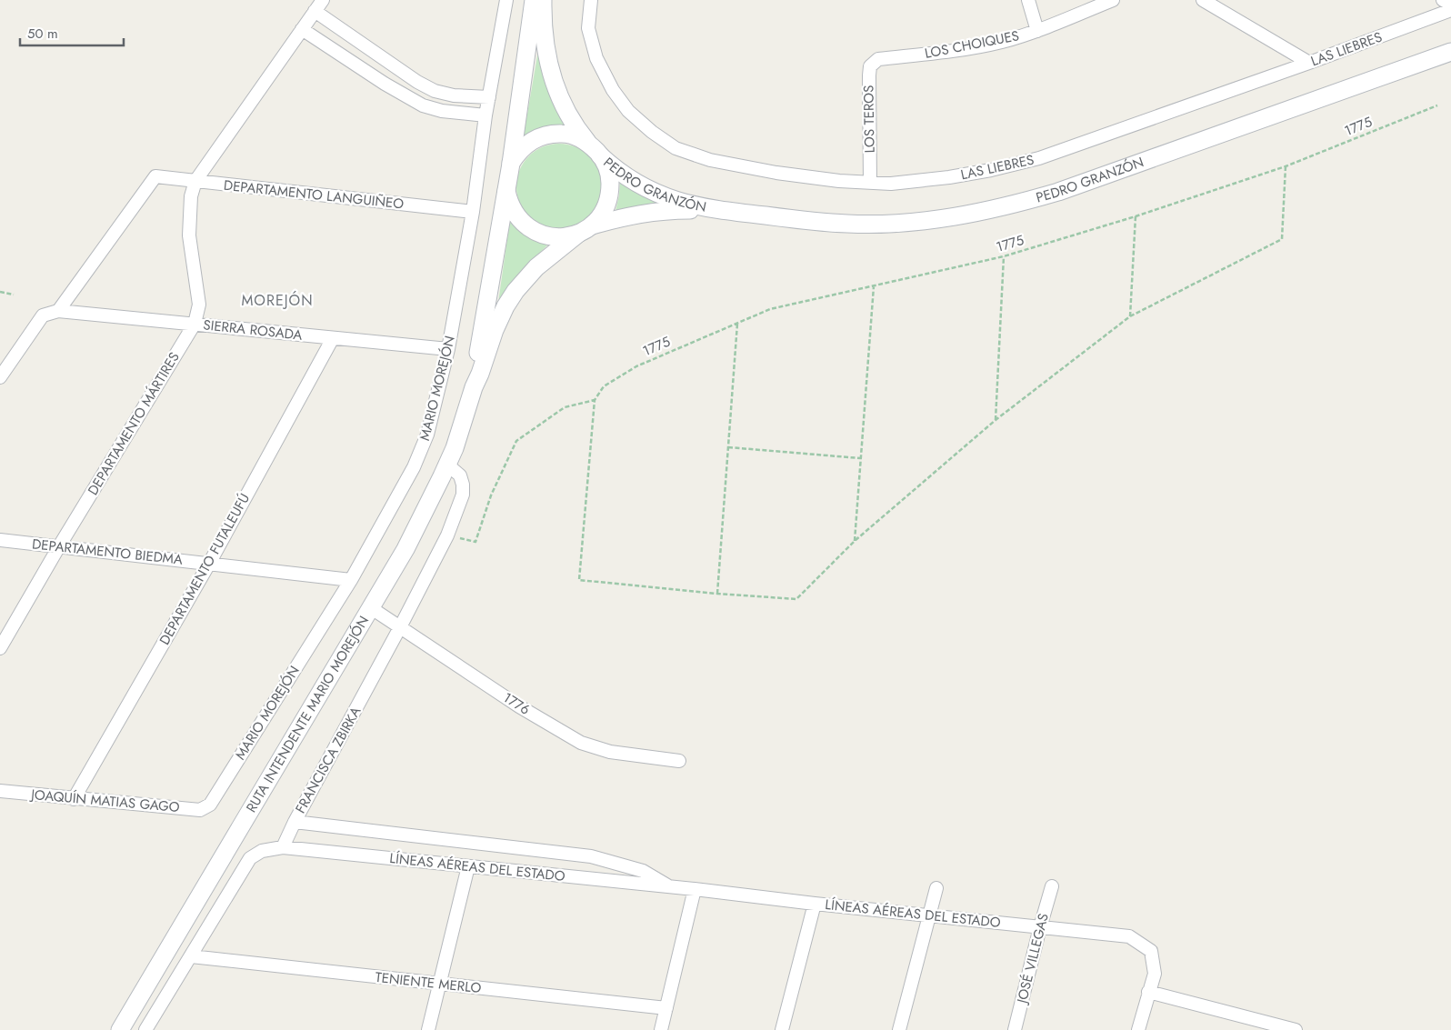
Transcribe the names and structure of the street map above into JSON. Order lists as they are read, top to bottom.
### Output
{
  "streets": {
    "main road": ["PEDRO GRANZÓN", "RUTA INTENDENTE MARIO MOREJÓN"],
    "street": [
      "LOS CHOIQUES",
      "LAS LIEBRES",
      "LOS TEROS",
      "DEPARTAMENTO LANGUIÑEO",
      "SIERRA ROSADA",
      "MARIO MOREJÓN",
      "DEPARTAMENTO MÁRTIRES",
      "DEPARTAMENTO BIEDMA",
      "DEPARTAMENTO FUTALEUFÚ",
      "1776",
      "FRANCISCA ZBIRKA",
      "JOAQUÍN MATIAS GAGO",
      "LÍNEAS AÉREAS DEL ESTADO",
      "JOSÉ VILLEGAS",
      "TENIENTE MERLO"
    ],
    "path": ["1775"]
  },
  "crossings": [
    ["LOS CHOIQUES", "LOS TEROS"],
    ["LAS LIEBRES", "LOS TEROS"],
    ["PEDRO GRANZÓN", "RUTA INTENDENTE MARIO MOREJÓN"],
    ["DEPARTAMENTO LANGUIÑEO", "SIERRA ROSADA"],
    ["DEPARTAMENTO LANGUIÑEO", "MARIO MOREJÓN"],
    ["DEPARTAMENTO LANGUIÑEO", "DEPARTAMENTO MÁRTIRES"],
    ["SIERRA ROSADA", "MARIO MOREJÓN"],
    ["SIERRA ROSADA", "DEPARTAMENTO MÁRTIRES"],
    ["SIERRA ROSADA", "DEPARTAMENTO FUTALEUFÚ"],
    ["MARIO MOREJÓN", "DEPARTAMENTO BIEDMA"],
    ["MARIO MOREJÓN", "JOAQUÍN MATIAS GAGO"],
    ["DEPARTAMENTO MÁRTIRES", "DEPARTAMENTO BIEDMA"],
    ["DEPARTAMENTO BIEDMA", "DEPARTAMENTO FUTALEUFÚ"],
    ["DEPARTAMENTO FUTALEUFÚ", "JOAQUÍN MATIAS GAGO"],
    ["1776", "RUTA INTENDENTE MARIO MOREJÓN"],
    ["1776", "FRANCISCA ZBIRKA"],
    ["RUTA INTENDENTE MARIO MOREJÓN", "FRANCISCA ZBIRKA"],
    ["FRANCISCA ZBIRKA", "LÍNEAS AÉREAS DEL ESTADO"],
    ["LÍNEAS AÉREAS DEL ESTADO", "JOSÉ VILLEGAS"]
  ],
  "districts": ["MOREJÓN"],
  "scale_bar": "50 m"
}
